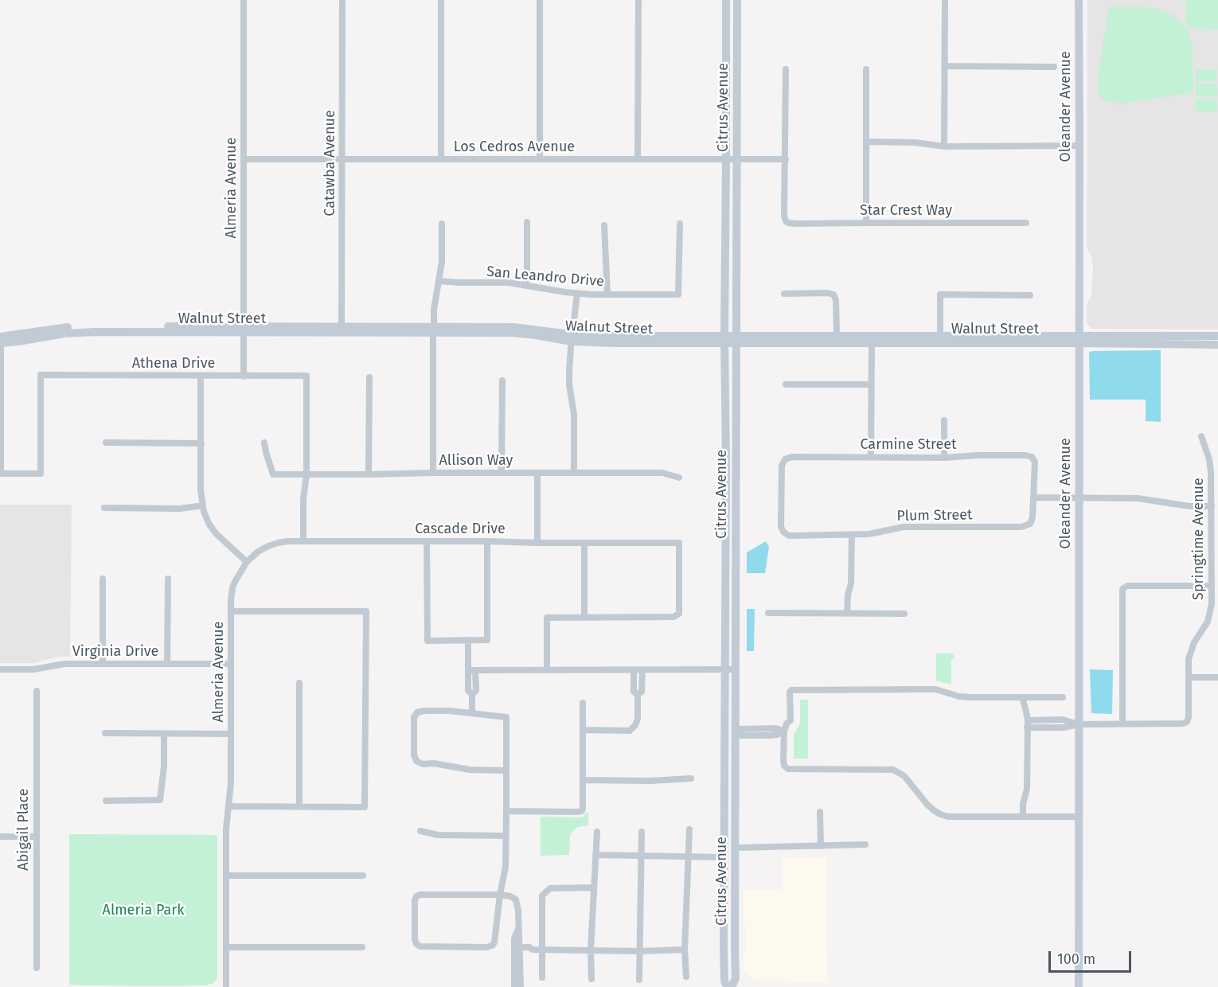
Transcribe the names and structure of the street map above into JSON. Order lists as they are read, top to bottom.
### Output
{
  "streets": {
    "street": [
      "Oleander Avenue",
      "Citrus Avenue",
      "Los Cedros Avenue",
      "Catawba Avenue",
      "Almeria Avenue",
      "Star Crest Way",
      "San Leandro Drive",
      "Walnut Street",
      "Athena Drive",
      "Carmine Street",
      "Allison Way",
      "Plum Street",
      "Cascade Drive",
      "Springtime Avenue",
      "Virginia Drive",
      "Abigail Place"
    ]
  },
  "crossings": [
    ["Oleander Avenue", "Walnut Street"],
    ["Citrus Avenue", "Los Cedros Avenue"],
    ["Citrus Avenue", "Walnut Street"],
    ["Los Cedros Avenue", "Catawba Avenue"],
    ["Los Cedros Avenue", "Almeria Avenue"],
    ["Los Cedros Avenue", "Star Crest Way"],
    ["Catawba Avenue", "Walnut Street"],
    ["Almeria Avenue", "Walnut Street"],
    ["Almeria Avenue", "Athena Drive"],
    ["Almeria Avenue", "Cascade Drive"],
    ["Almeria Avenue", "Virginia Drive"],
    ["Athena Drive", "Allison Way"],
    ["Carmine Street", "Plum Street"]
  ],
  "parks": ["Almeria Park"],
  "scale_bar": "100 m"
}
